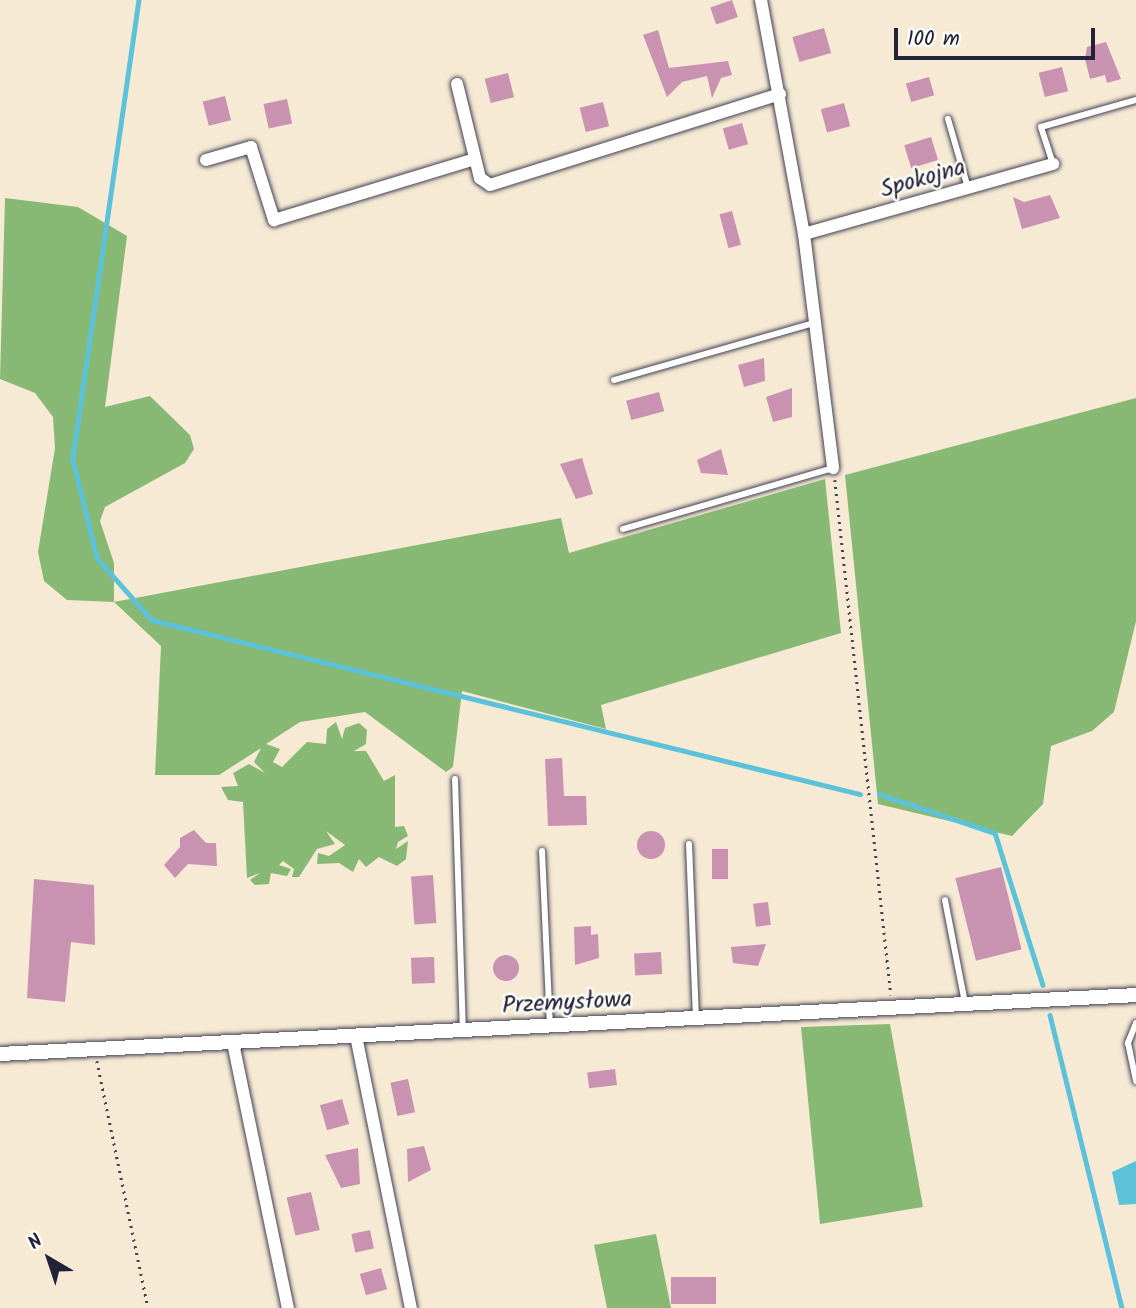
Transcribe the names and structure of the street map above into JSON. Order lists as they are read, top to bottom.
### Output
{
  "streets": {
    "street": ["Spokojna", "Przemysłowa"]
  },
  "scale_bar": "100 m",
  "north": "top left"
}
